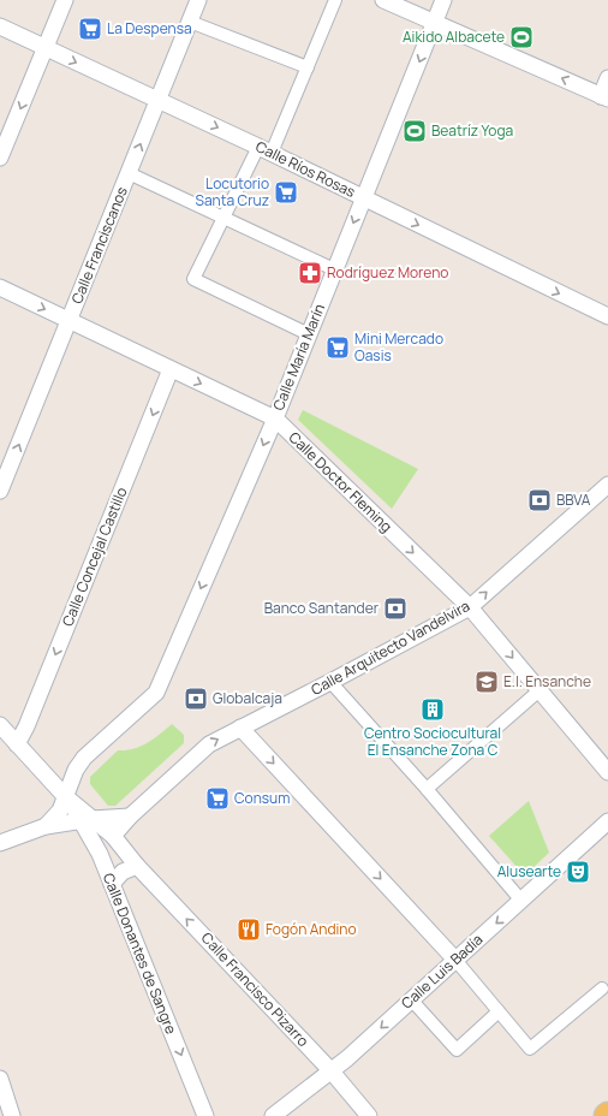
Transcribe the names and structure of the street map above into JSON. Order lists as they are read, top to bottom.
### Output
{
  "streets": {
    "street": [
      "Calle Ríos Rosas",
      "Calle Franciscanos",
      "Calle María Marín",
      "Calle Doctor Fleming",
      "Calle Concejal Castillo",
      "Calle Arquitecto Vandelvira",
      "Calle Donantes de Sangre",
      "Calle Luis Badía",
      "Calle Francisco Pizarro"
    ]
  },
  "crossings": [
    ["Calle Ríos Rosas", "Calle Franciscanos"],
    ["Calle Ríos Rosas", "Calle María Marín"],
    ["Calle Franciscanos", "Calle Doctor Fleming"],
    ["Calle María Marín", "Calle Doctor Fleming"],
    ["Calle María Marín", "Calle Francisco Pizarro"],
    ["Calle Doctor Fleming", "Calle Concejal Castillo"],
    ["Calle Doctor Fleming", "Calle Arquitecto Vandelvira"],
    ["Calle Concejal Castillo", "Calle Francisco Pizarro"],
    ["Calle Donantes de Sangre", "Calle Francisco Pizarro"],
    ["Calle Luis Badía", "Calle Francisco Pizarro"]
  ],
  "one_way": [
    "Calle Doctor Fleming",
    "Calle Concejal Castillo",
    "Calle Arquitecto Vandelvira",
    "Calle Donantes de Sangre",
    "Calle Luis Badía",
    "Calle Francisco Pizarro"
  ],
  "places": {
    "supermarket": [
      "La Despensa",
      "Locutorio Santa Cruz",
      "Mini Mercado Oasis",
      "Consum"
    ],
    "sports": ["Aikido Albacete", "Beatríz Yoga"],
    "pharmacy": ["Rodríguez Moreno"],
    "bank": ["BBVA", "Banco Santander", "Globalcaja"],
    "school or university": ["E.I. Ensanche"],
    "building": ["Centro Sociocultural El Ensanche Zona C"],
    "theatre": ["Alusearte"],
    "restaurant": ["Fogón Andino"]
  }
}
